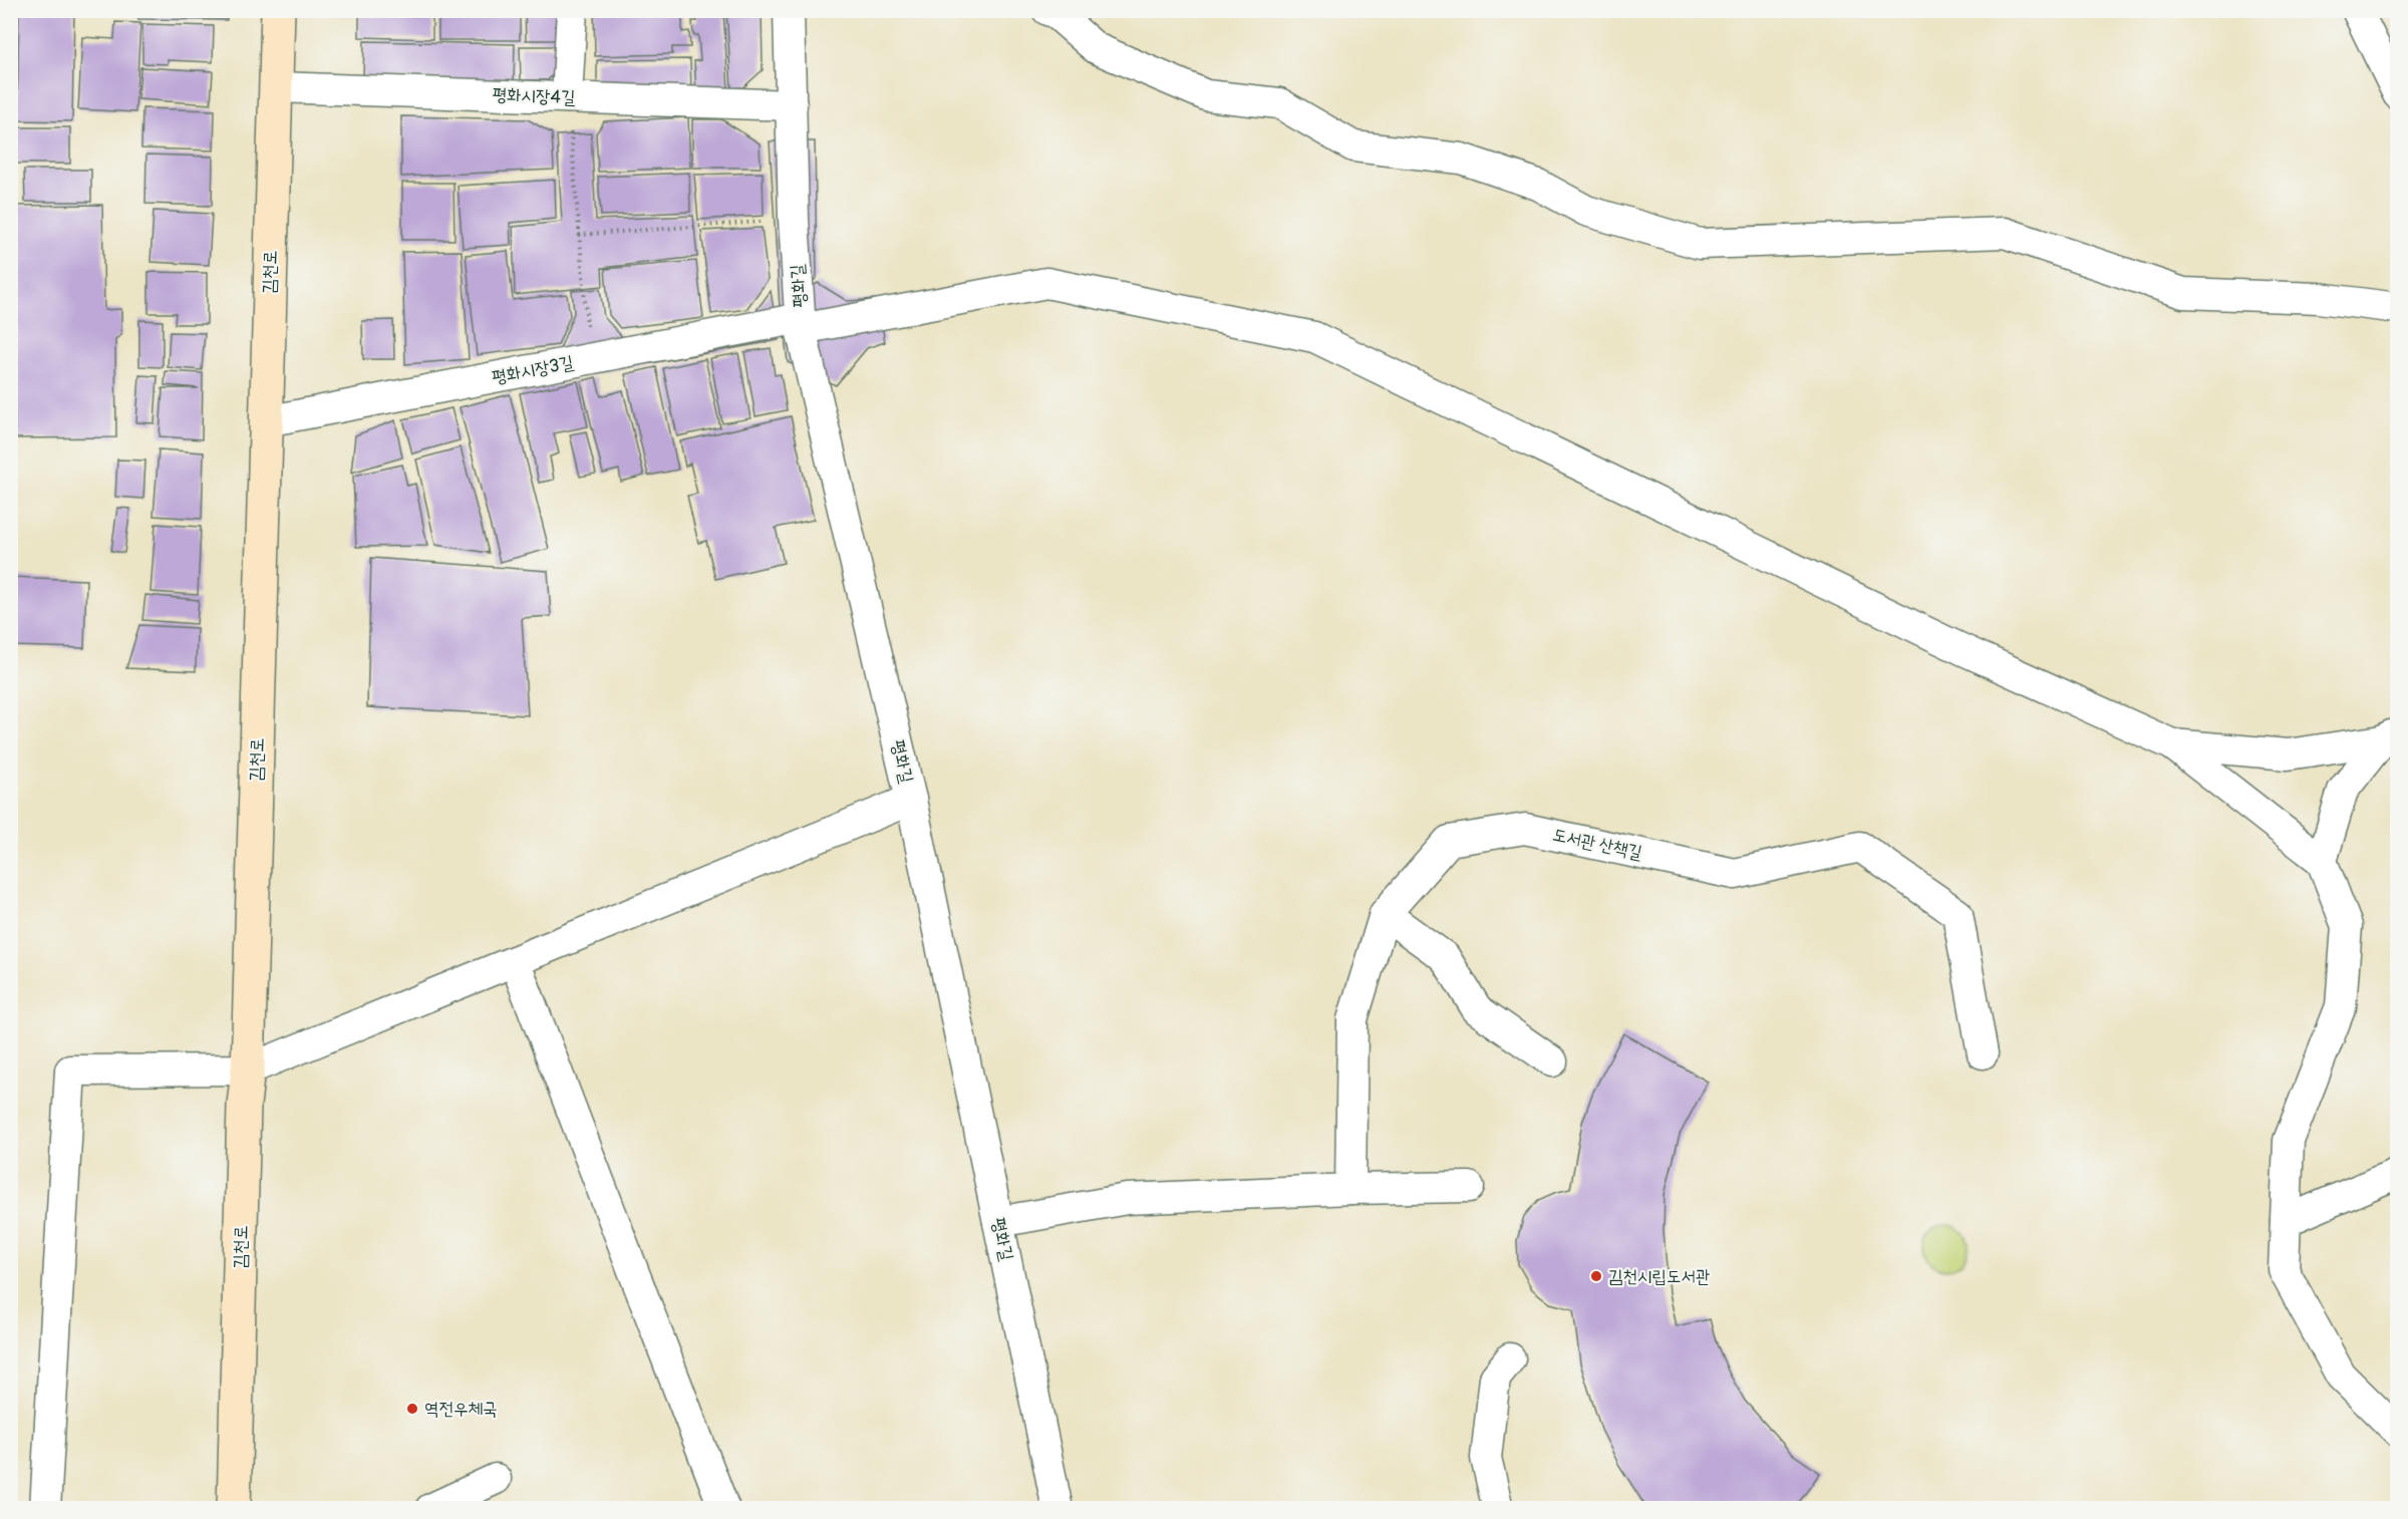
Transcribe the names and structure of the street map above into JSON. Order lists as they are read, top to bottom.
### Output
{
  "streets": {
    "street": [
      "평화시장4길",
      "김천로",
      "평화길",
      "평화시장3길",
      "도서관 산책길"
    ]
  },
  "crossings": [
    ["평화시장4길", "김천로"],
    ["평화시장4길", "평화길"],
    ["김천로", "평화시장3길"],
    ["평화길", "평화시장3길"]
  ],
  "places": ["김천시립도서관", "역전우체국"]
}
